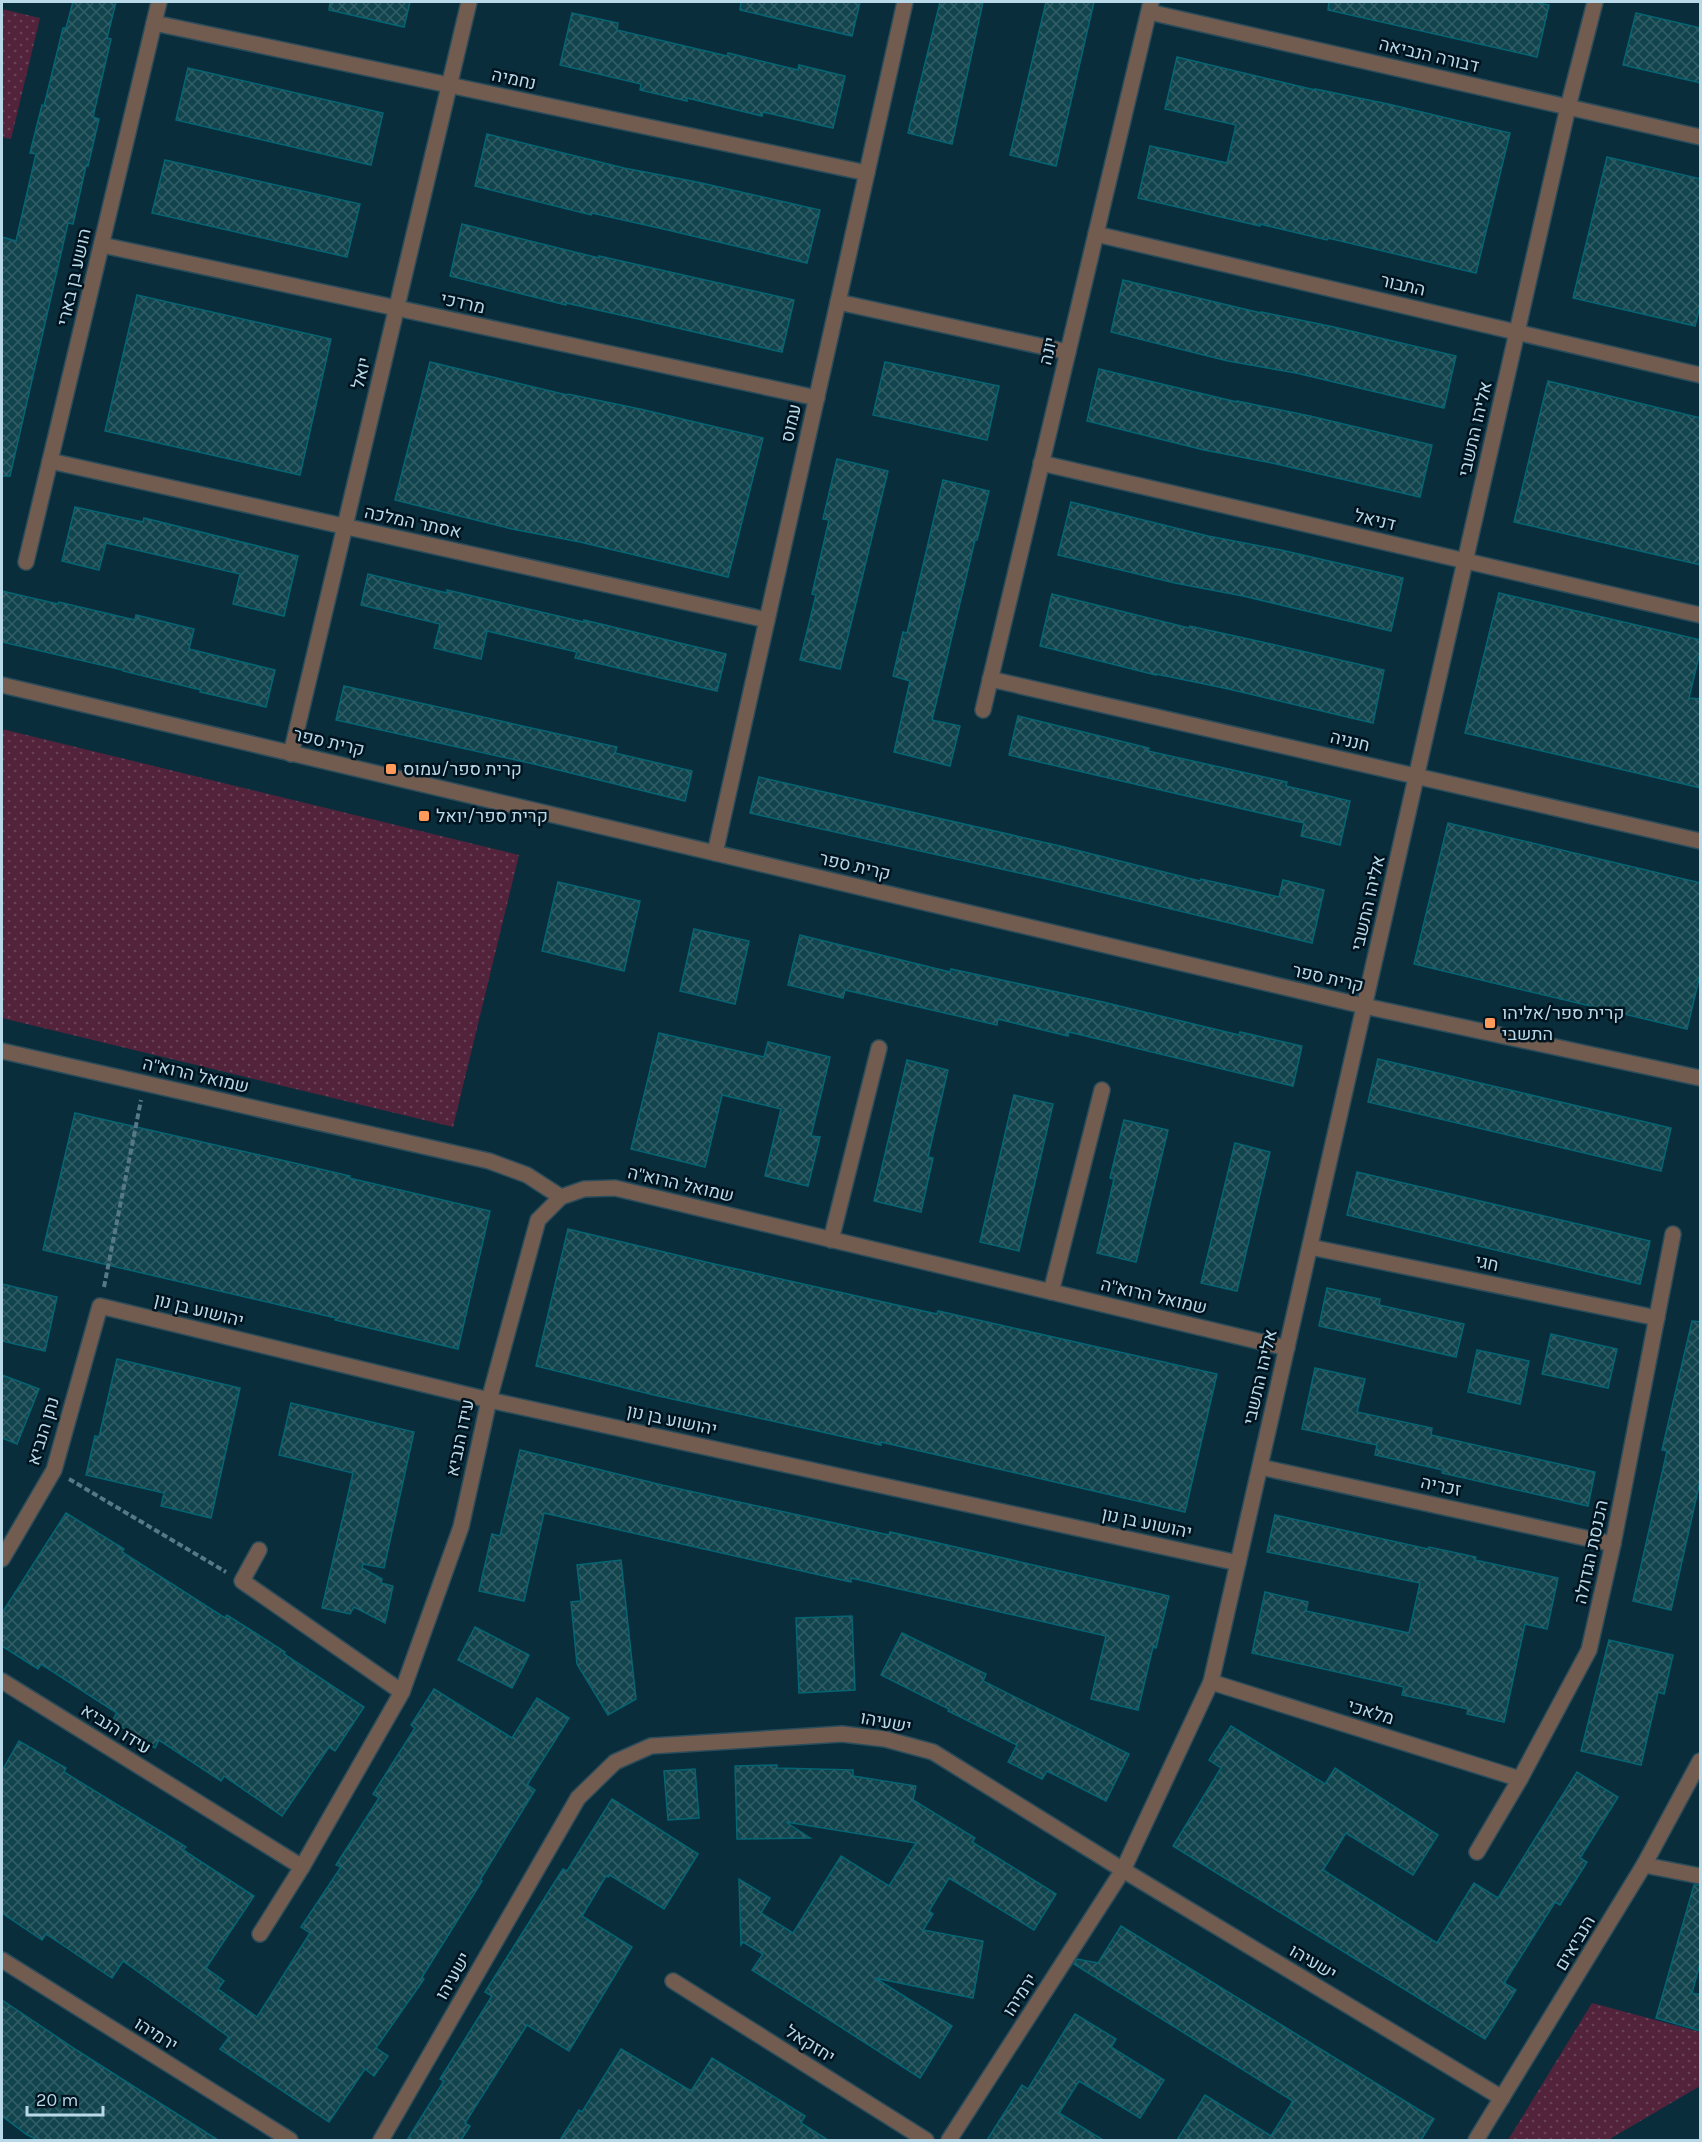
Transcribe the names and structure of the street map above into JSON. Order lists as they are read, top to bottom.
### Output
{
  "streets": {
    "street": [
      "דבורה הנביאה",
      "נחמיה",
      "הושע בן בארי",
      "התבור",
      "מרדכי",
      "יונה",
      "יואל",
      "עמוס",
      "אליהו התשבי",
      "דניאל",
      "אסתר המלכה",
      "חנניה",
      "קרית ספר",
      "שמואל הרוא\"ה",
      "חגי",
      "יהושוע בן נון",
      "נתן הנביא",
      "עידו הנביא",
      "זכריה",
      "הכנסת הגדולה",
      "מלאכי",
      "ישעיהו",
      "הנביאים",
      "ירמיהו",
      "יחזקאל"
    ]
  },
  "crossings": [
    ["דבורה הנביאה", "יונה"],
    ["דבורה הנביאה", "אליהו התשבי"],
    ["נחמיה", "הושע בן בארי"],
    ["נחמיה", "יואל"],
    ["נחמיה", "עמוס"],
    ["הושע בן בארי", "מרדכי"],
    ["הושע בן בארי", "אסתר המלכה"],
    ["התבור", "יונה"],
    ["התבור", "אליהו התשבי"],
    ["מרדכי", "יואל"],
    ["מרדכי", "עמוס"],
    ["יונה", "דניאל"],
    ["יונה", "חנניה"],
    ["יואל", "אסתר המלכה"],
    ["יואל", "קרית ספר"],
    ["עמוס", "אסתר המלכה"],
    ["עמוס", "קרית ספר"],
    ["אליהו התשבי", "דניאל"],
    ["אליהו התשבי", "חנניה"],
    ["אליהו התשבי", "קרית ספר"],
    ["אליהו התשבי", "שמואל הרוא\"ה"],
    ["אליהו התשבי", "חגי"],
    ["אליהו התשבי", "יהושוע בן נון"],
    ["אליהו התשבי", "זכריה"],
    ["אליהו התשבי", "מלאכי"],
    ["אליהו התשבי", "ישעיהו"],
    ["אליהו התשבי", "ירמיהו"],
    ["שמואל הרוא\"ה", "עידו הנביא"],
    ["חגי", "הכנסת הגדולה"],
    ["יהושוע בן נון", "נתן הנביא"],
    ["יהושוע בן נון", "עידו הנביא"],
    ["זכריה", "הכנסת הגדולה"],
    ["הכנסת הגדולה", "מלאכי"],
    ["ישעיהו", "הנביאים"],
    ["ישעיהו", "ירמיהו"]
  ],
  "places": {
    "transit": ["קרית ספר/עמוס", "קרית ספר/יואל", "קרית ספר/אליהו התשבי"]
  },
  "scale_bar": "20 m"
}
